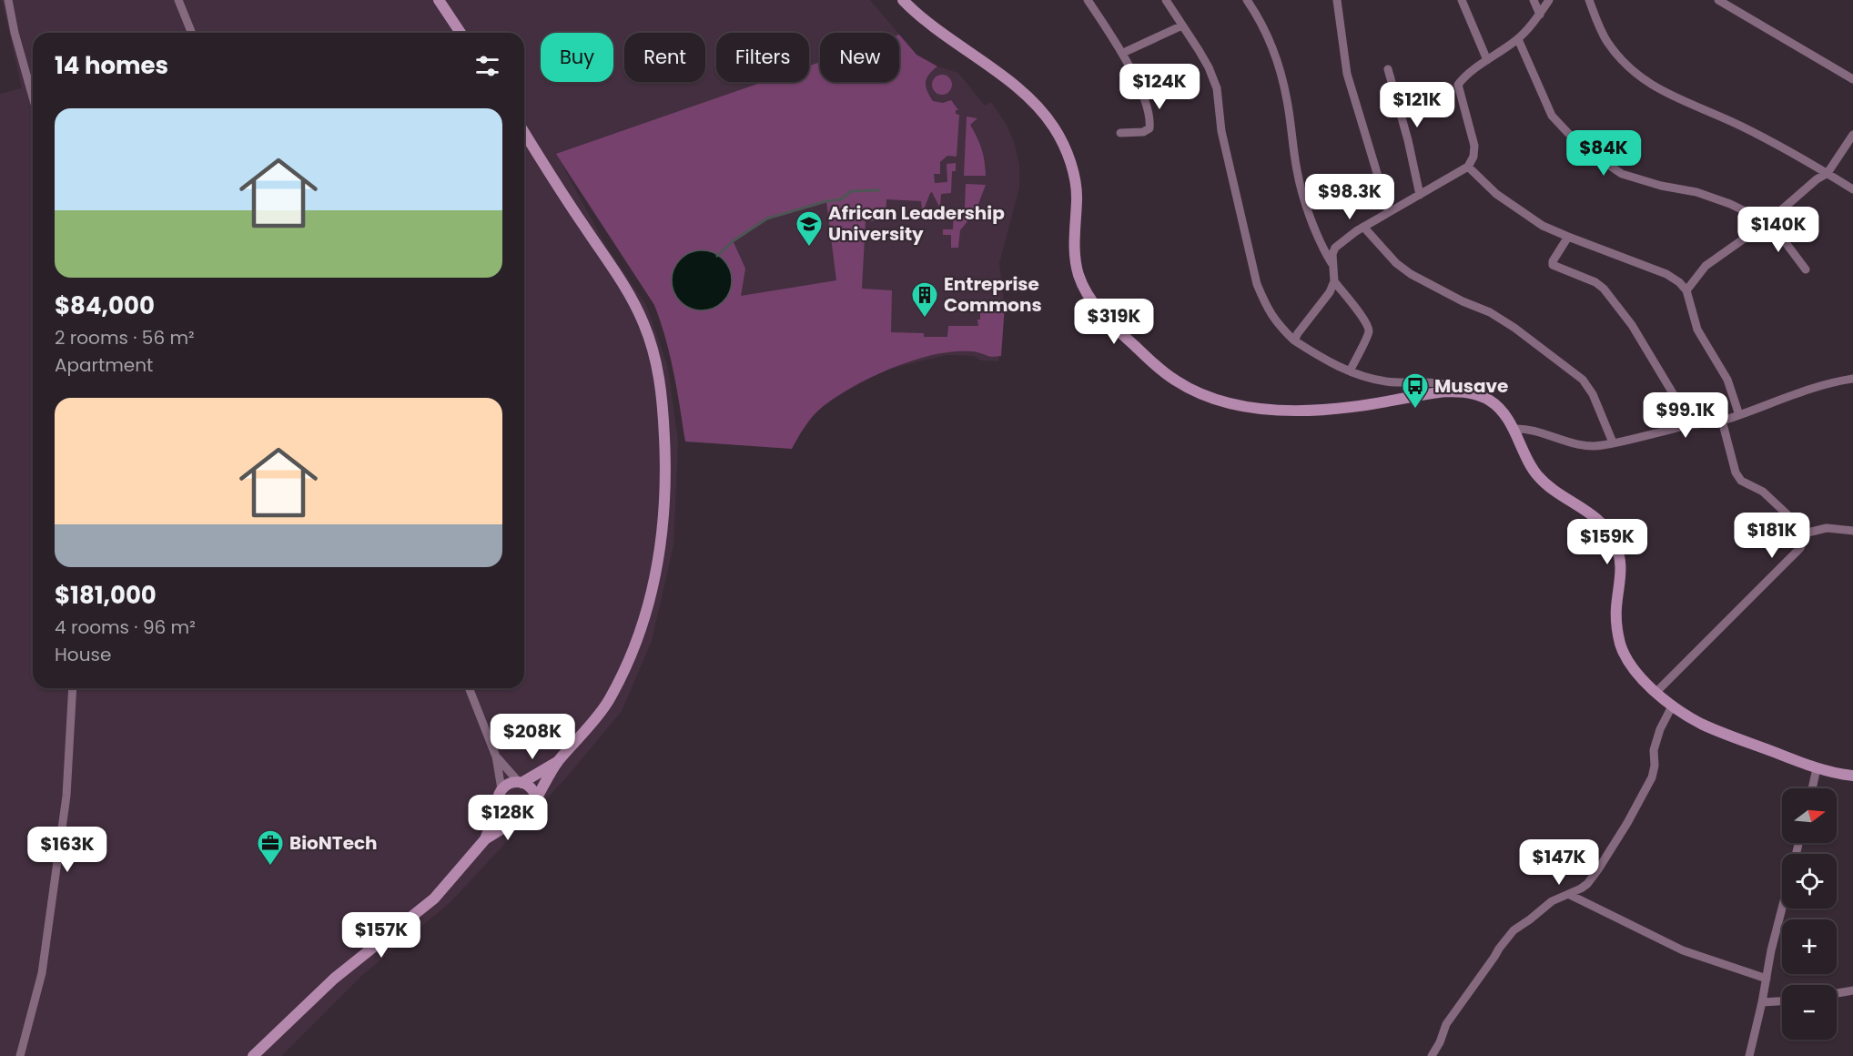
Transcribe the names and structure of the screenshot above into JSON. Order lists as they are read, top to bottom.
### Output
{
  "places": {
    "school or university": ["African Leadership University"],
    "building": ["Entreprise Commons"],
    "bus stop": ["Musave"],
    "office": ["BioNTech"]
  },
  "north": "right",
  "page": {
    "chip": [
      "Buy",
      "Rent",
      "Filters",
      "New"
    ],
    "heading": "14 homes",
    "price": [
      "$124K",
      "$121K",
      "$84K",
      "$98.3K",
      "$140K",
      "$319K",
      "$99.1K",
      "$181K",
      "$159K",
      "$208K",
      "$128K",
      "$163K",
      "$147K",
      "$157K"
    ],
    "list": [
      {
        "name": "$84,000",
        "note": "2 rooms · 56 m² · Apartment"
      },
      {
        "name": "$181,000",
        "note": "4 rooms · 96 m² · House"
      }
    ],
    "map_buttons": ["+", "−"]
  }
}
